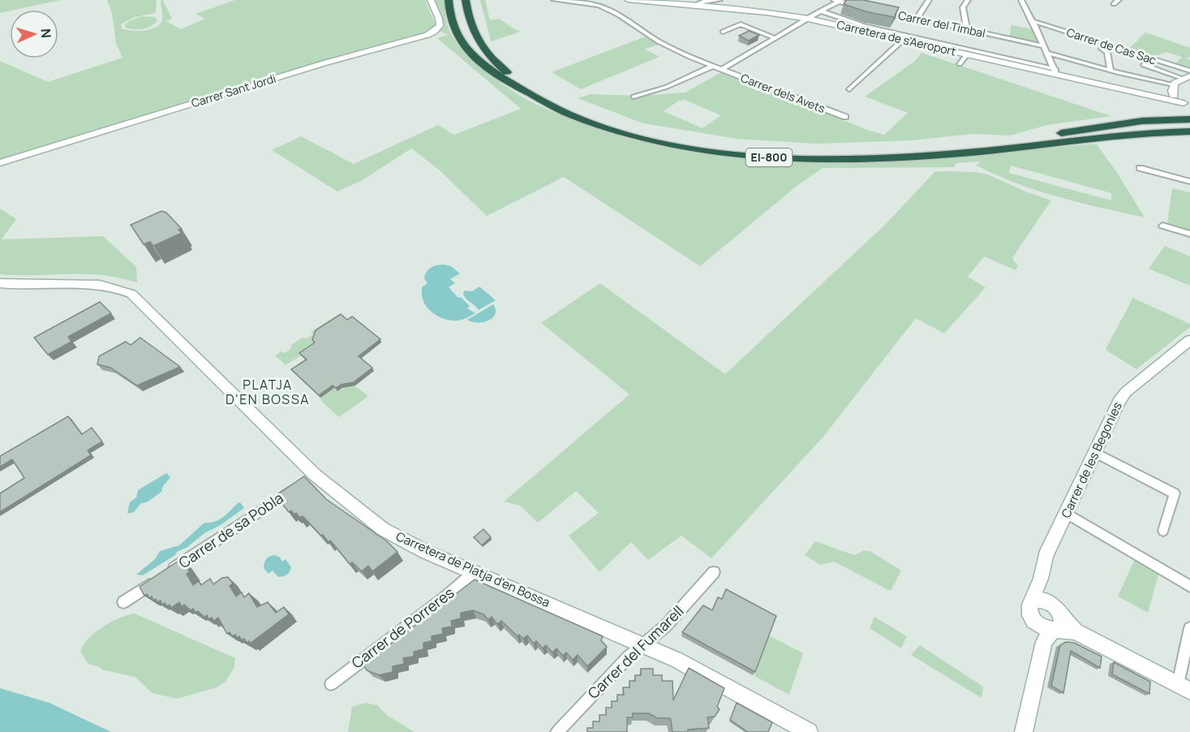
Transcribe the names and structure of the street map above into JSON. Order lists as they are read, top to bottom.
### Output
{
  "streets": {
    "highway": ["EI-800"],
    "street": [
      "Carrer del Timbal",
      "Carretera de s'Aeroport",
      "Carrer de Cas Sac",
      "Carrer Sant Jordi",
      "Carrer dels Avets",
      "Carrer de les Begonies",
      "Carrer de sa Pobla",
      "Carretera de Platja d'en Bossa",
      "Carrer de Porreres",
      "Carrer del Fumarell"
    ]
  },
  "crossings": [
    ["Carrer de sa Pobla", "Carretera de Platja d'en Bossa"],
    ["Carretera de Platja d'en Bossa", "Carrer de Porreres"],
    ["Carretera de Platja d'en Bossa", "Carrer del Fumarell"]
  ],
  "districts": ["PLATJA D'EN BOSSA"],
  "north": "right"
}
